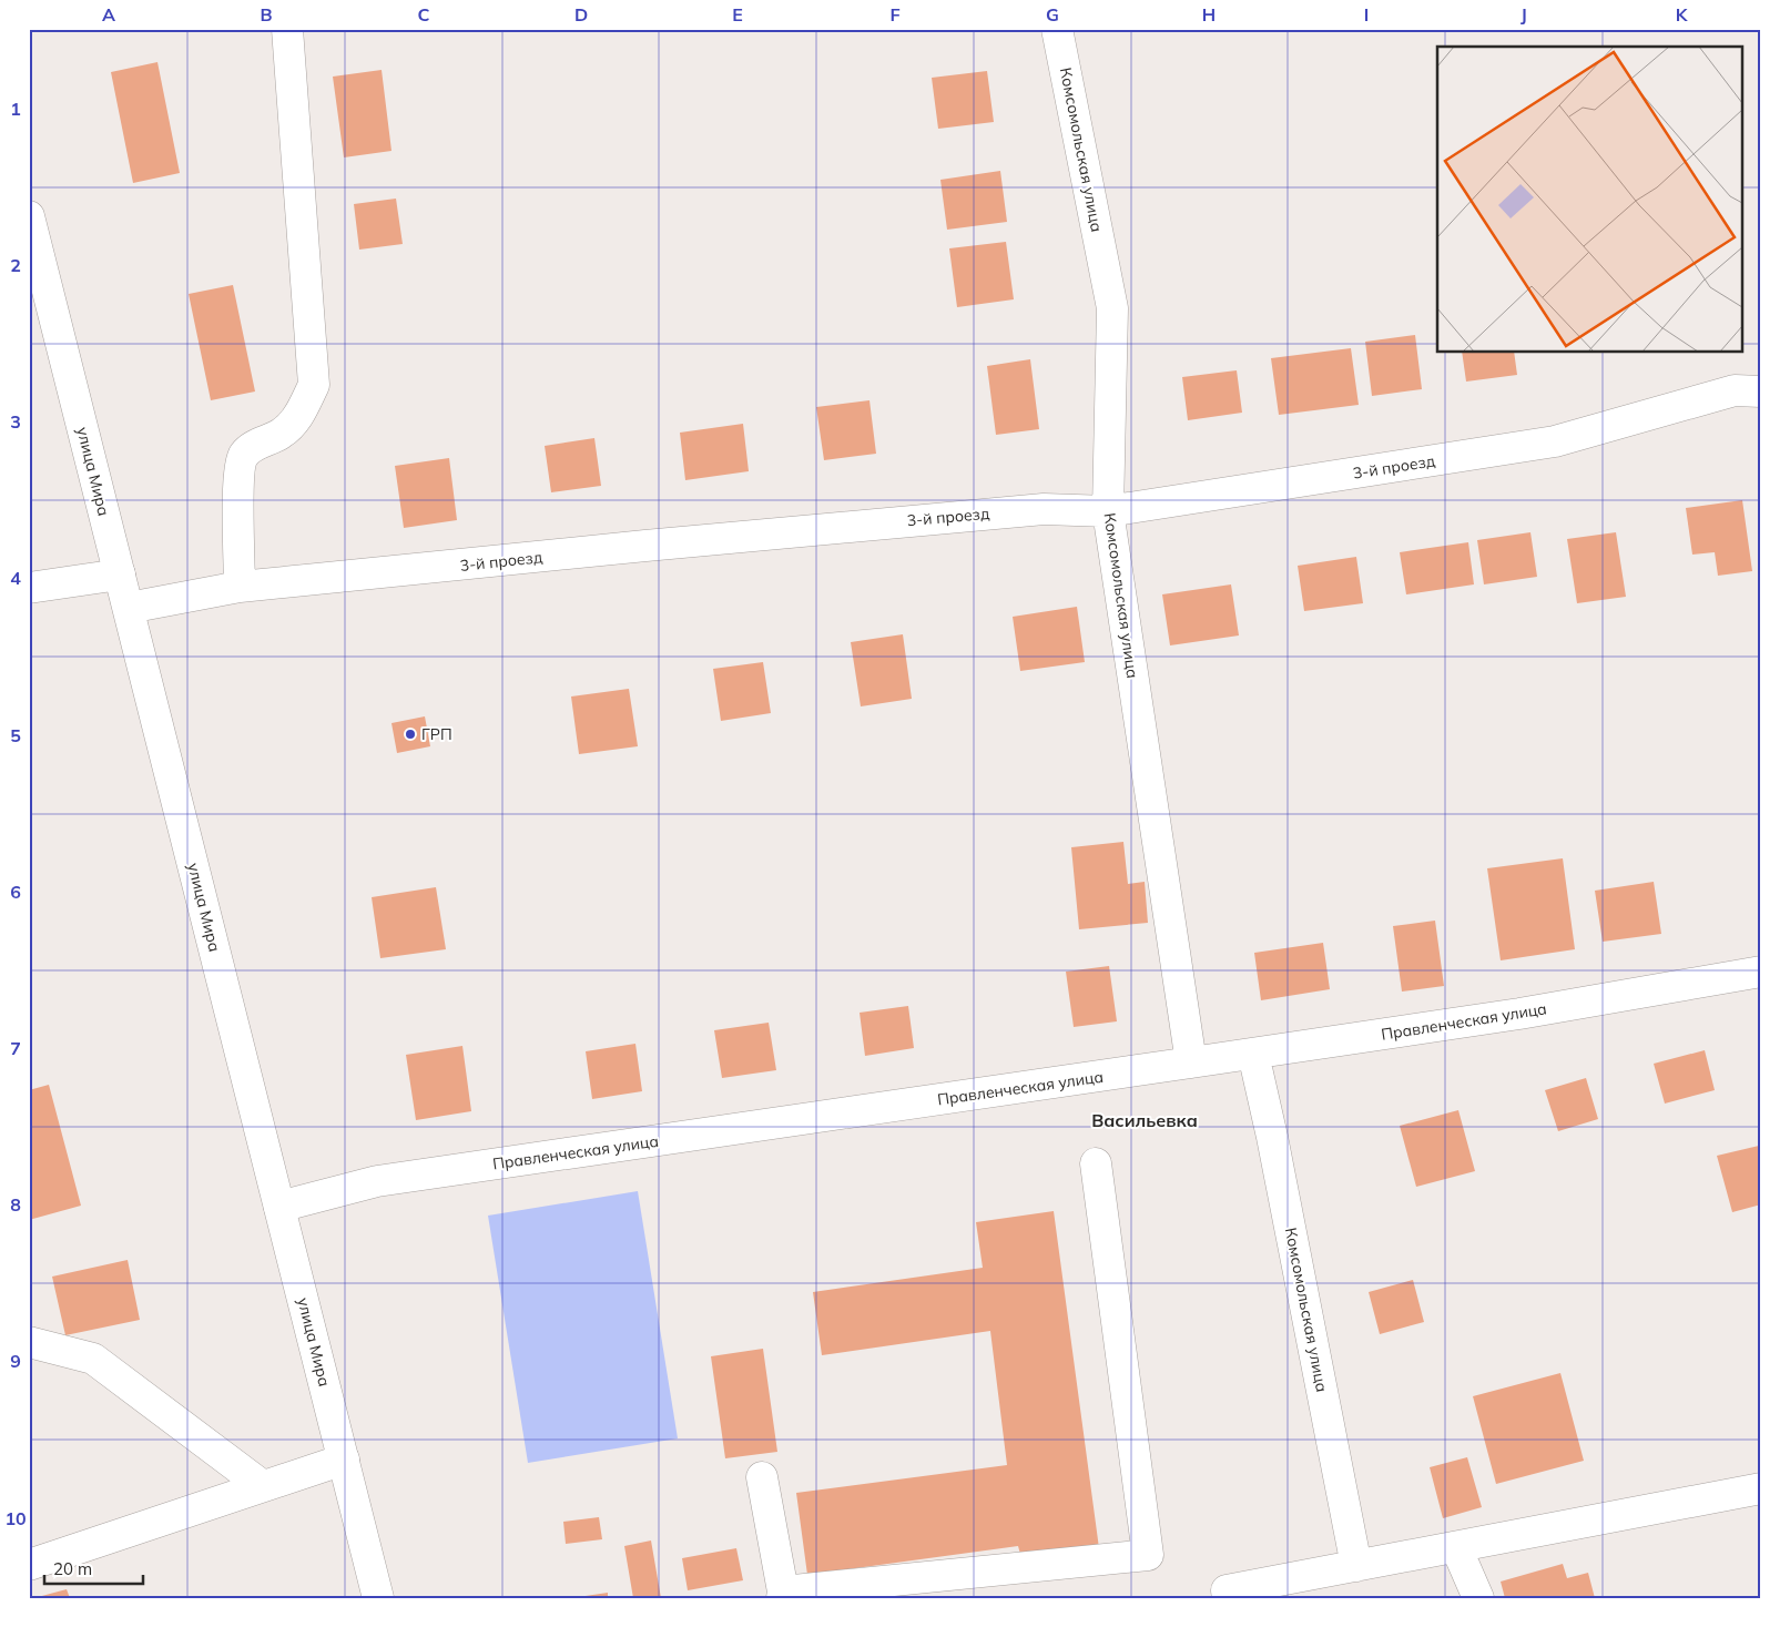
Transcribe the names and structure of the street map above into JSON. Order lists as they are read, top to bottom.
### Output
{
  "streets": {
    "street": [
      "Комсомольская улица",
      "3-й проезд",
      "улица Мира",
      "Правленческая улица"
    ]
  },
  "crossings": [
    ["Комсомольская улица", "3-й проезд"],
    ["Комсомольская улица", "Правленческая улица"],
    ["3-й проезд", "улица Мира"],
    ["улица Мира", "Правленческая улица"]
  ],
  "districts": ["Васильевка"],
  "places": ["ГРП"],
  "scale_bar": "20 m",
  "grid": {
    "columns": [
      "A",
      "B",
      "C",
      "D",
      "E",
      "F",
      "G",
      "H",
      "I",
      "J",
      "K"
    ],
    "rows": [
      "1",
      "2",
      "3",
      "4",
      "5",
      "6",
      "7",
      "8",
      "9",
      "10"
    ]
  }
}
